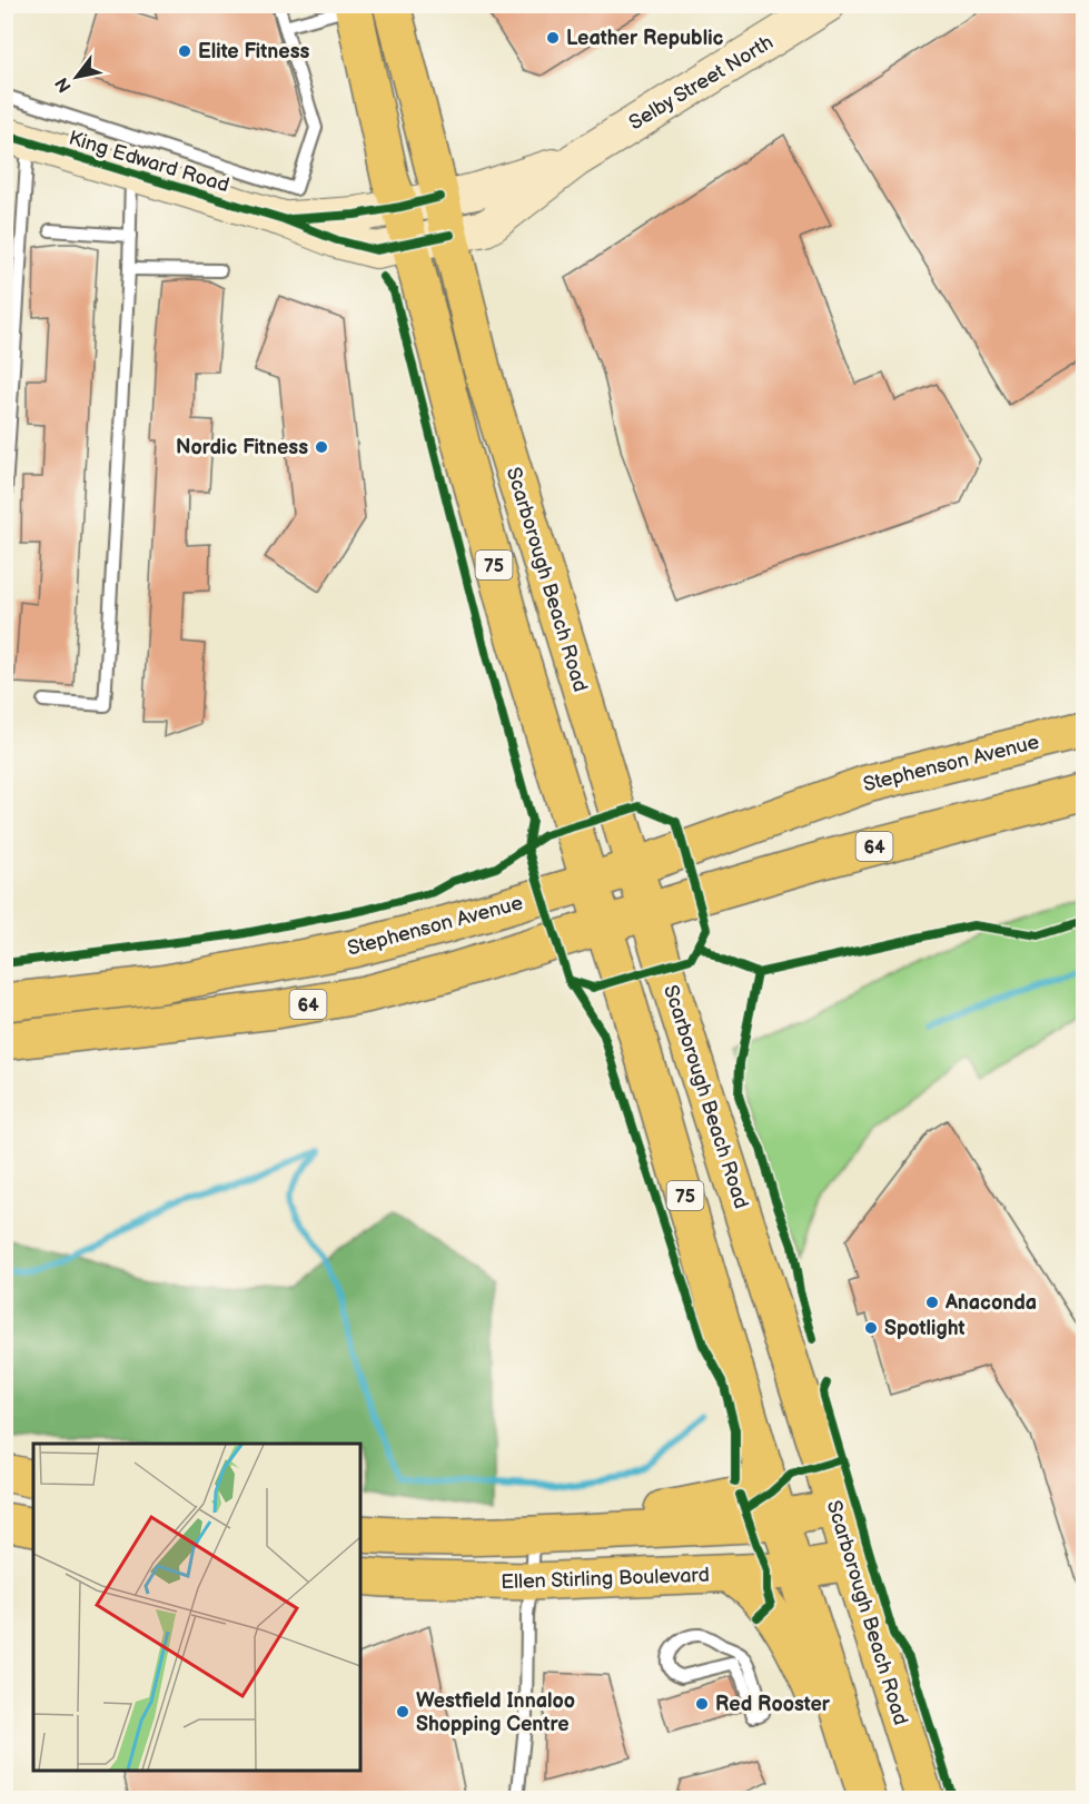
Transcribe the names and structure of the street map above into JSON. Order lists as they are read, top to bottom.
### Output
{
  "streets": {
    "main road": [
      "Selby Street North",
      "King Edward Road",
      "75",
      "Scarborough Beach Road",
      "Stephenson Avenue",
      "64",
      "Ellen Stirling Boulevard"
    ]
  },
  "crossings": [
    ["Selby Street North", "King Edward Road"],
    ["Selby Street North", "Scarborough Beach Road"],
    ["King Edward Road", "75"],
    ["King Edward Road", "Scarborough Beach Road"],
    ["75", "Stephenson Avenue"],
    ["75", "64"],
    ["75", "Ellen Stirling Boulevard"],
    ["Scarborough Beach Road", "Stephenson Avenue"],
    ["Scarborough Beach Road", "64"],
    ["Scarborough Beach Road", "Ellen Stirling Boulevard"]
  ],
  "places": [
    "Leather Republic",
    "Elite Fitness",
    "Nordic Fitness",
    "Anaconda",
    "Spotlight",
    "Red Rooster",
    "Westfield Innaloo Shopping Centre"
  ],
  "north": "bottom left"
}
